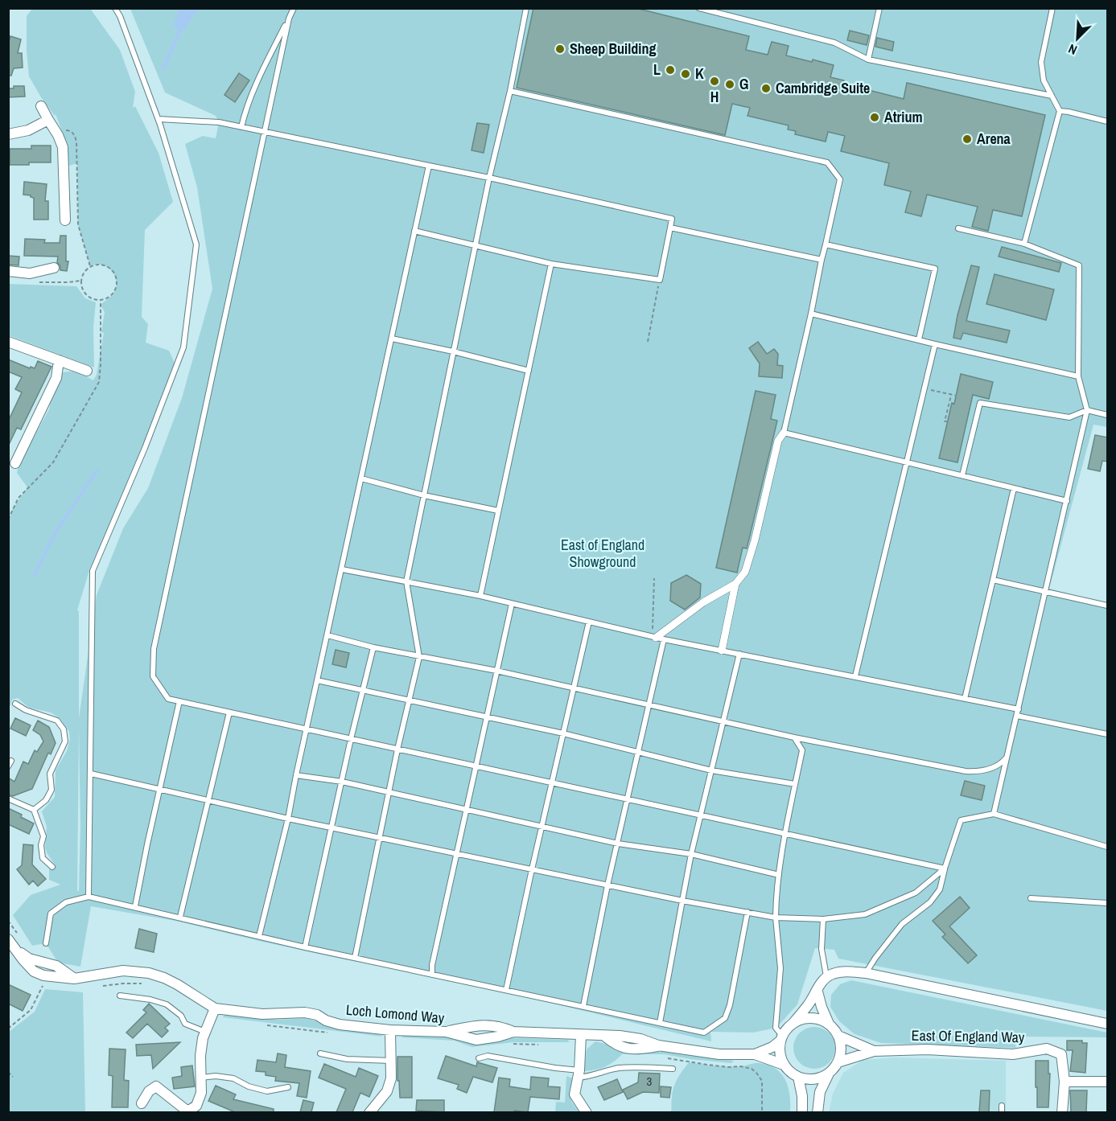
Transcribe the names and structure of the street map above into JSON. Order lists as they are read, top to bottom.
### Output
{
  "streets": {
    "street": ["Loch Lomond Way", "East Of England Way"]
  },
  "crossings": [
    ["Loch Lomond Way", "East Of England Way"]
  ],
  "parks": ["East of England Showground"],
  "places": [
    "Sheep Building",
    "L",
    "K",
    "H",
    "G",
    "Cambridge Suite",
    "Atrium",
    "Arena"
  ],
  "house_numbers": ["3"],
  "north": "bottom left"
}
